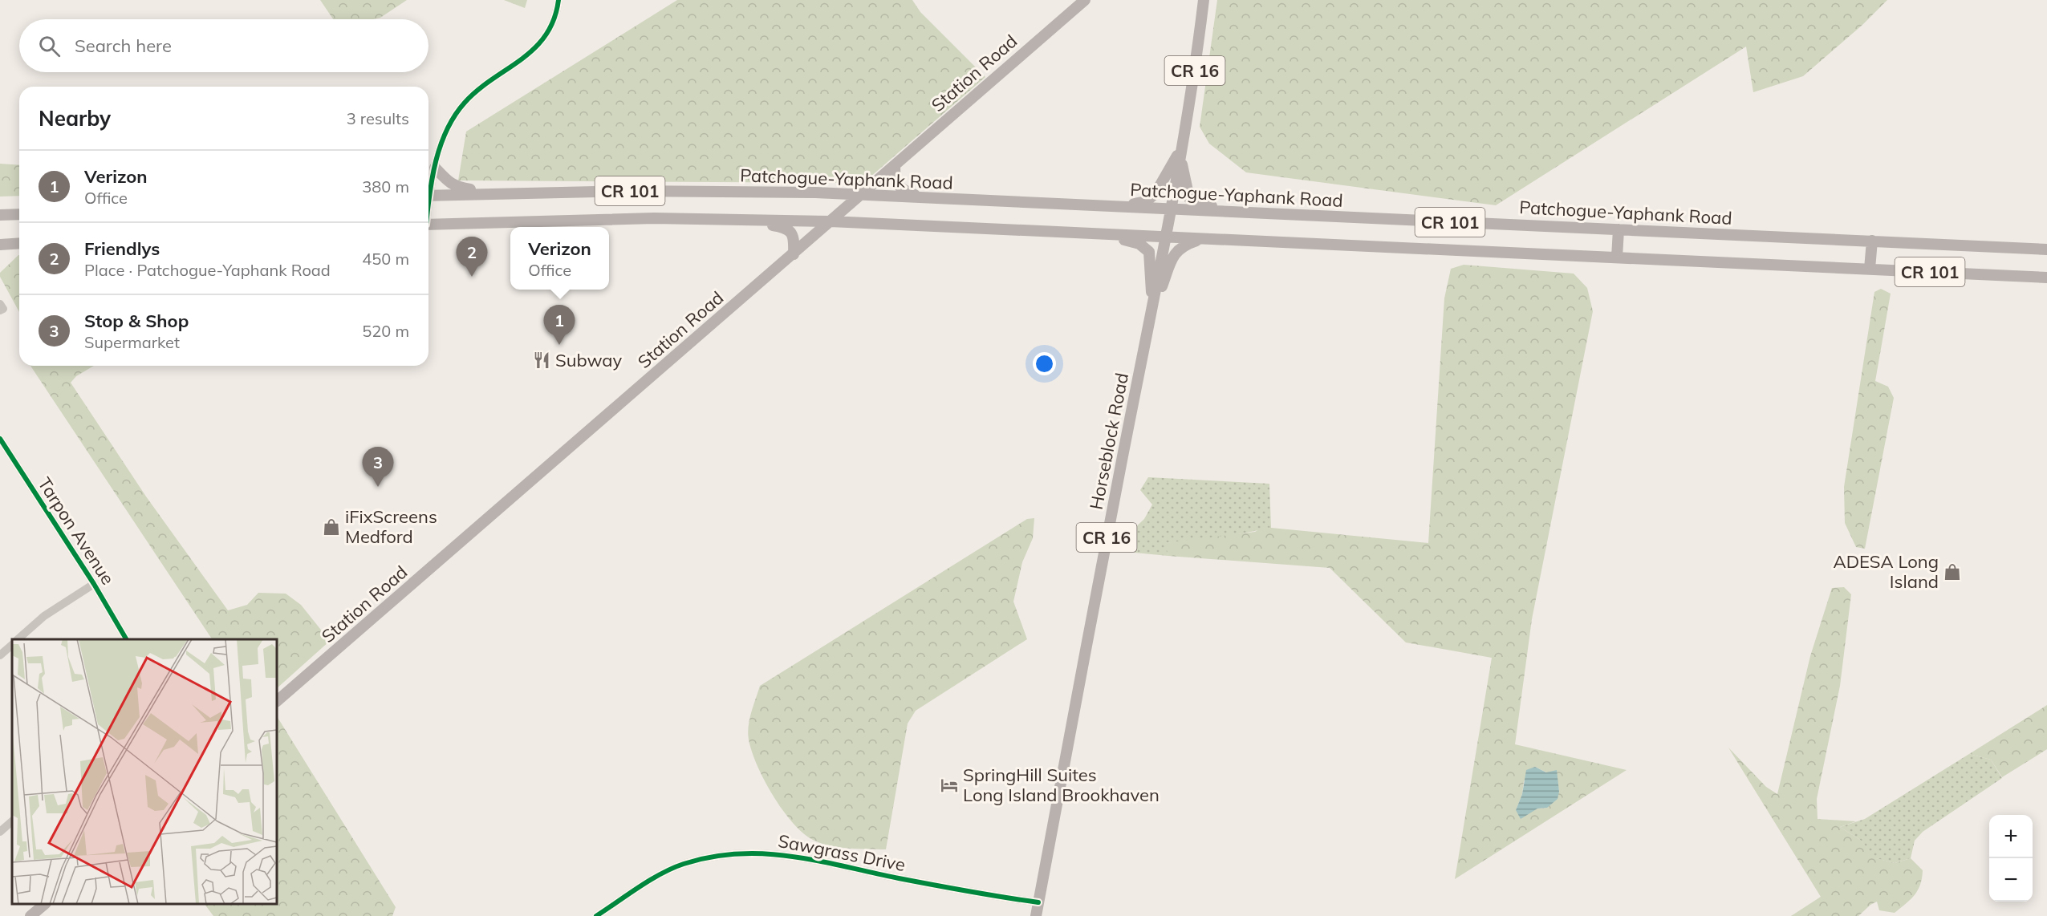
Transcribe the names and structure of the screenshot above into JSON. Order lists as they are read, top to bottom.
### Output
{
  "streets": {
    "main road": [
      "CR 16",
      "Station Road",
      "Patchogue-Yaphank Road",
      "CR 101",
      "Horseblock Road"
    ],
    "street": ["Tarpon Avenue", "Sawgrass Drive"]
  },
  "crossings": [
    ["Station Road", "Patchogue-Yaphank Road"],
    ["Station Road", "CR 101"],
    ["Patchogue-Yaphank Road", "Horseblock Road"],
    ["CR 101", "Horseblock Road"],
    ["Horseblock Road", "Sawgrass Drive"]
  ],
  "places": {
    "restaurant": ["Subway"],
    "shop": ["iFixScreens Medford", "ADESA Long Island"],
    "hotel": ["SpringHill Suites Long Island Brookhaven"]
  },
  "page": {
    "search": "Search here",
    "heading": ["Nearby", "3 results"],
    "list": [
      {
        "mark": "1",
        "name": "Verizon",
        "note": "Office",
        "value": "380 m"
      },
      {
        "mark": "2",
        "name": "Friendlys",
        "note": "Place · Patchogue-Yaphank Road",
        "value": "450 m"
      },
      {
        "mark": "3",
        "name": "Stop & Shop",
        "note": "Supermarket",
        "value": "520 m"
      }
    ],
    "popup": ["Verizon", "Office"],
    "pins": ["2", "1", "3"],
    "map_buttons": ["+", "−"]
  }
}
